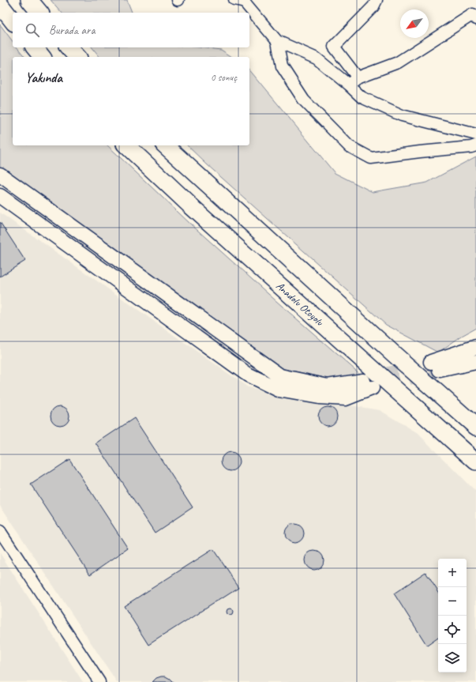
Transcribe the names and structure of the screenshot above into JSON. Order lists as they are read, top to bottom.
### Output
{
  "streets": {
    "highway": ["Anadolu Otoyolu"]
  },
  "north": "bottom left",
  "page": {
    "search": "Burada ara",
    "heading": ["Yakında", "0 sonuç"],
    "map_buttons": ["+", "−"]
  }
}
